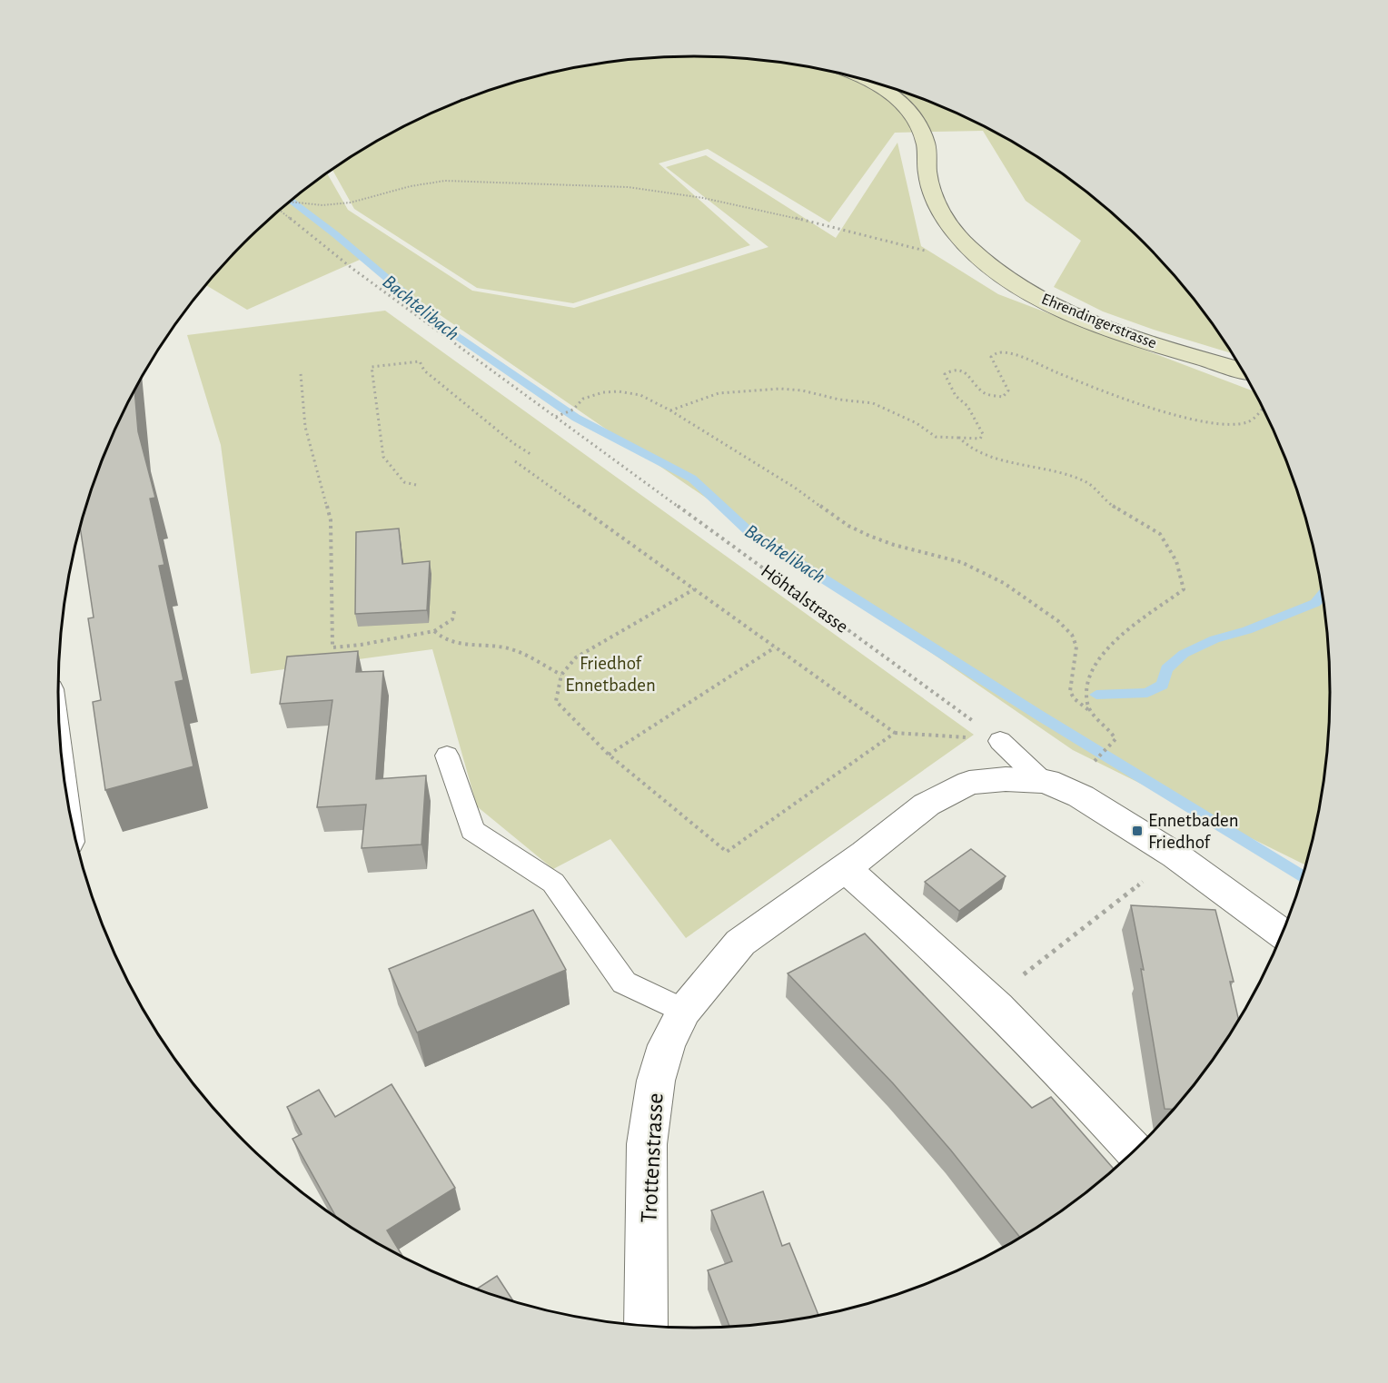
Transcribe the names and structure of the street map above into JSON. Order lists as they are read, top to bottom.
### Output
{
  "streets": {
    "main road": ["Ehrendingerstrasse"],
    "street": ["Trottenstrasse"],
    "path": ["Höhtalstrasse"]
  },
  "water": ["Bachtelibach"],
  "parks": ["Friedhof Ennetbaden"],
  "places": {
    "transit": ["Ennetbaden Friedhof"]
  }
}
